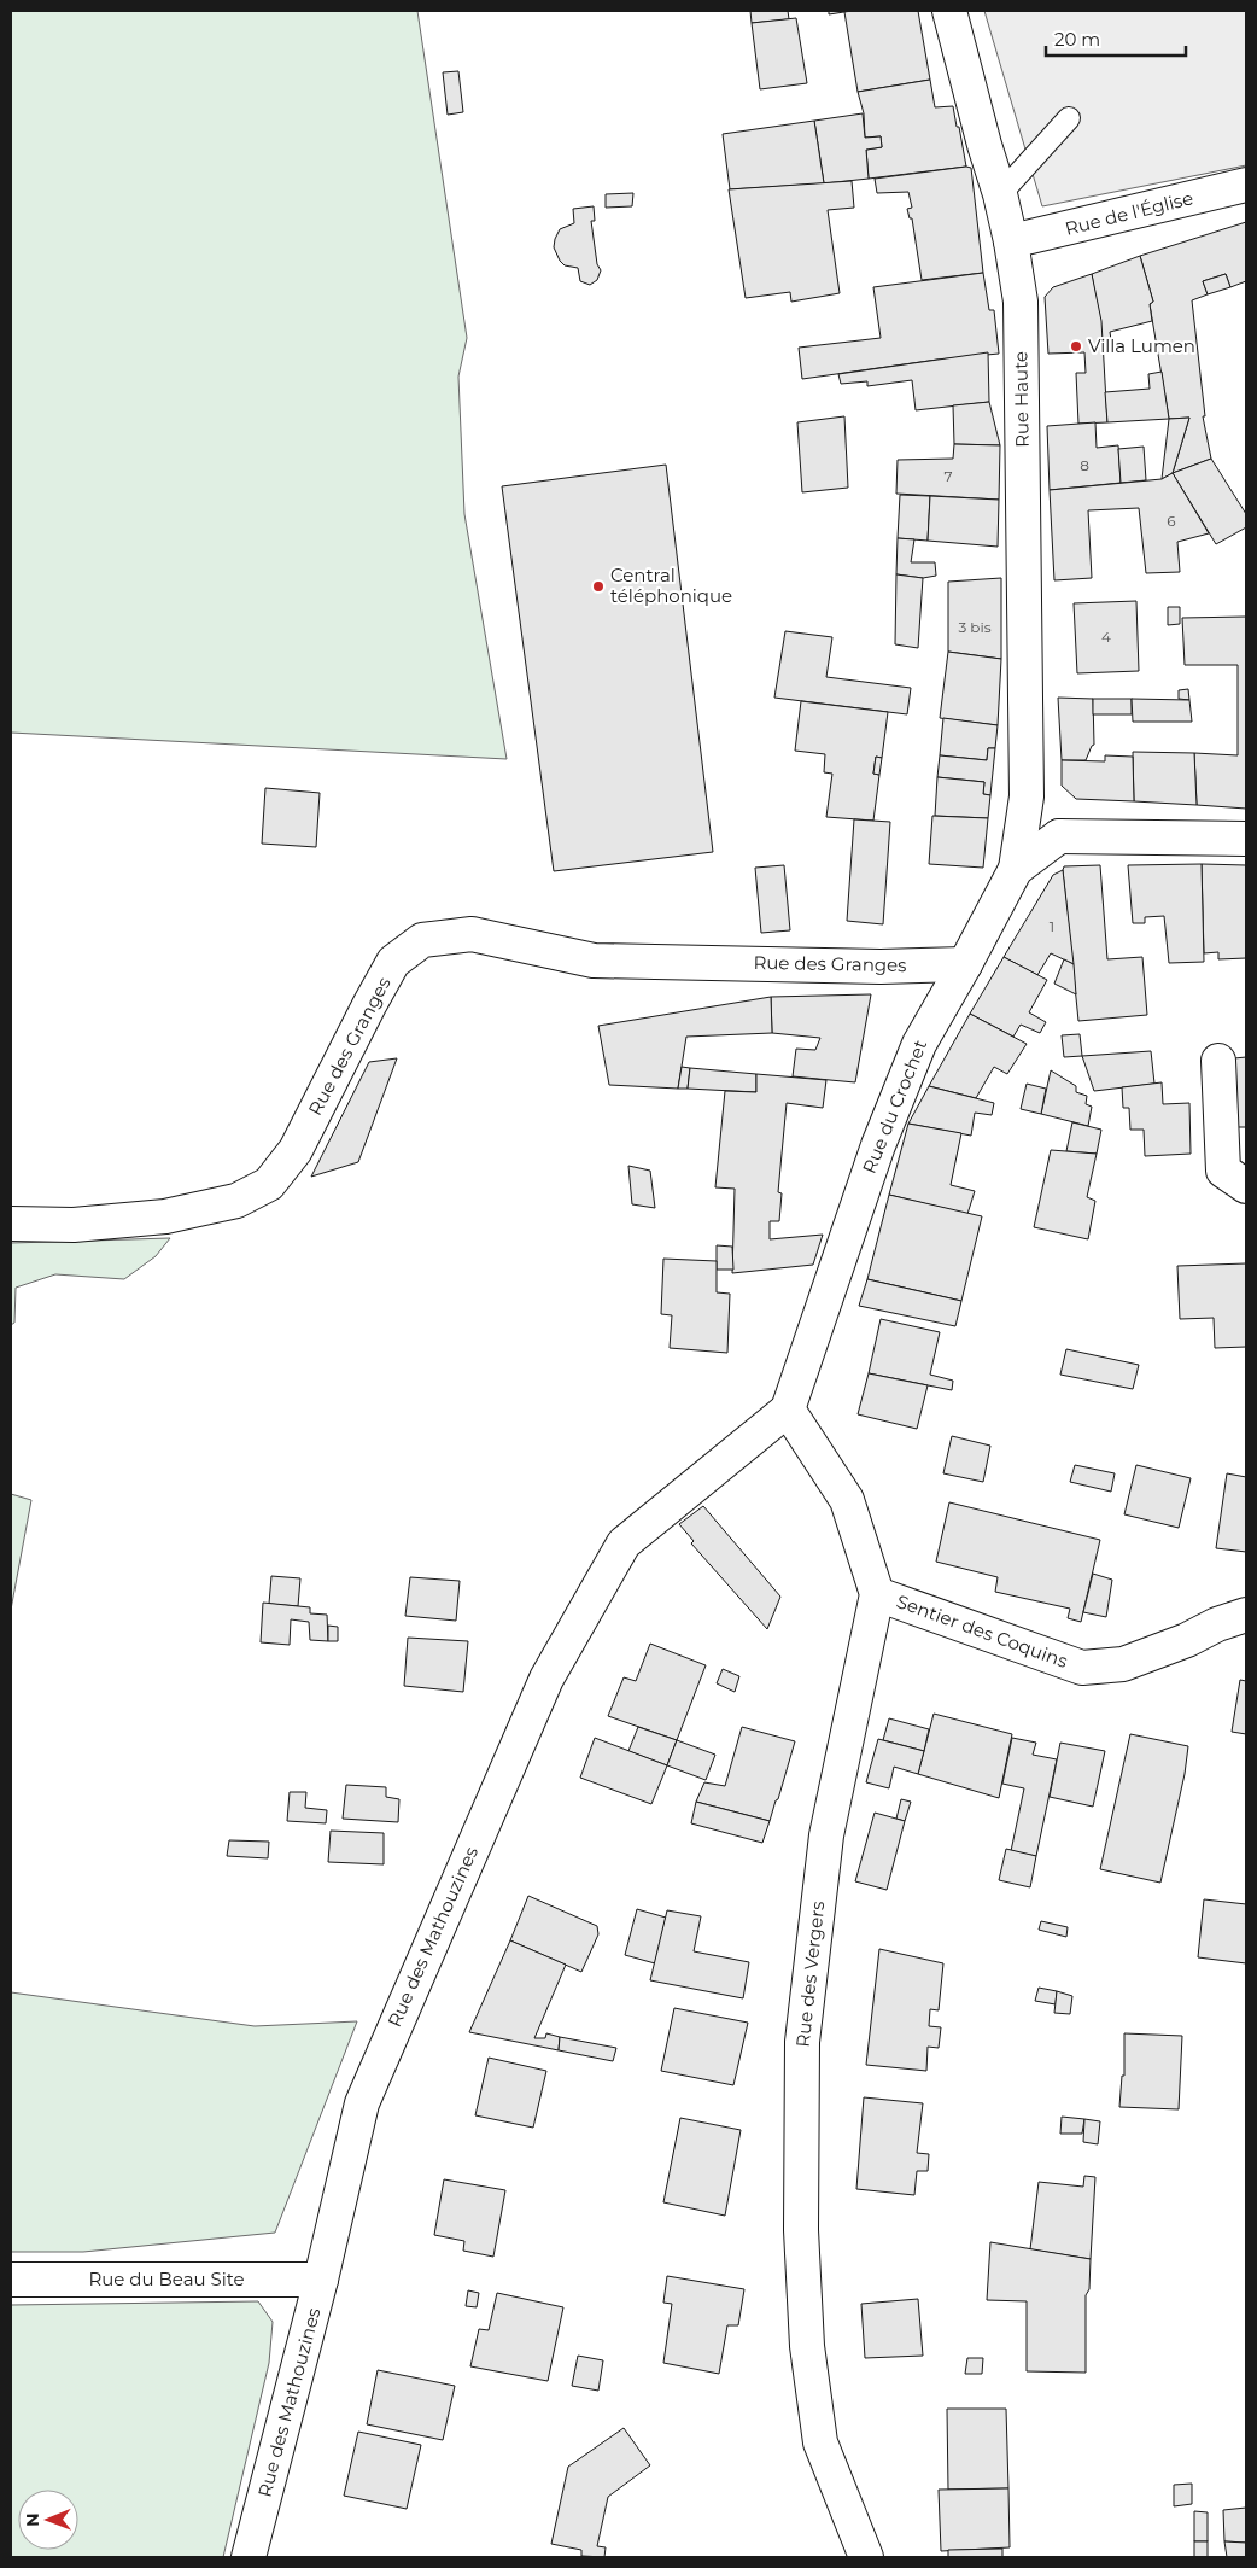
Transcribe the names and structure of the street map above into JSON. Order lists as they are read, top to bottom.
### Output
{
  "streets": {
    "street": [
      "Rue de l'Église",
      "Rue Haute",
      "Rue des Granges",
      "Rue du Crochet",
      "Sentier des Coquins",
      "Rue des Mathouzines",
      "Rue des Vergers",
      "Rue du Beau Site"
    ]
  },
  "crossings": [
    ["Rue de l'Église", "Rue Haute"],
    ["Rue Haute", "Rue du Crochet"],
    ["Rue des Granges", "Rue du Crochet"],
    ["Rue du Crochet", "Rue des Mathouzines"],
    ["Rue du Crochet", "Rue des Vergers"],
    ["Sentier des Coquins", "Rue des Vergers"],
    ["Rue des Mathouzines", "Rue des Vergers"],
    ["Rue des Mathouzines", "Rue du Beau Site"]
  ],
  "places": ["Villa Lumen", "Central téléphonique"],
  "house_numbers": [
    "8",
    "7",
    "6",
    "3 bis",
    "4",
    "1"
  ],
  "scale_bar": "20 m",
  "north": "left"
}
